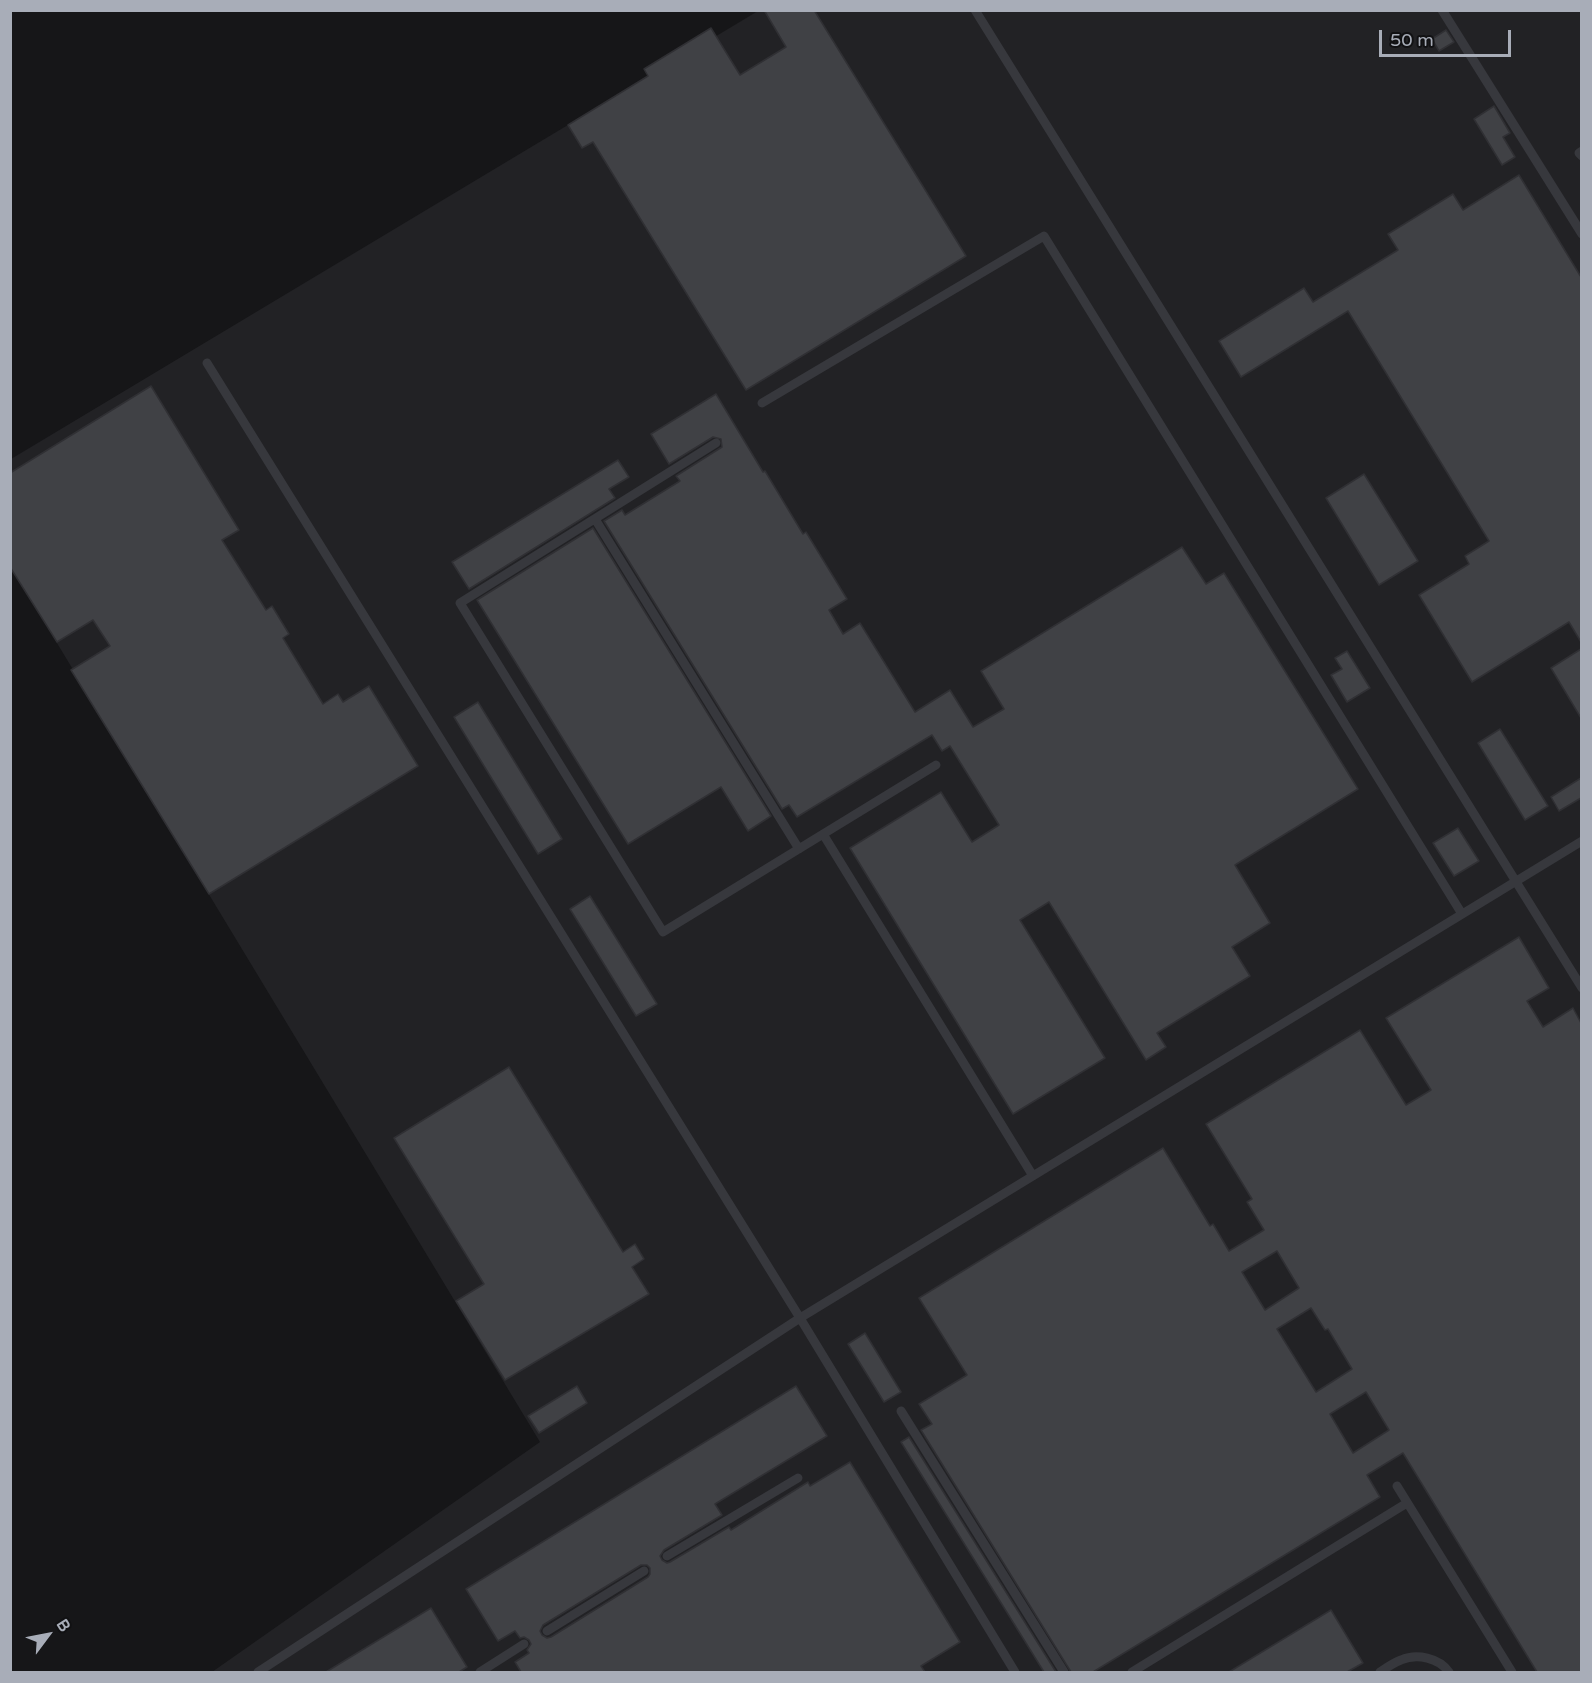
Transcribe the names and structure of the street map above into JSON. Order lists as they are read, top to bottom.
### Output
{
  "scale_bar": "50 m",
  "north": "top right"
}
